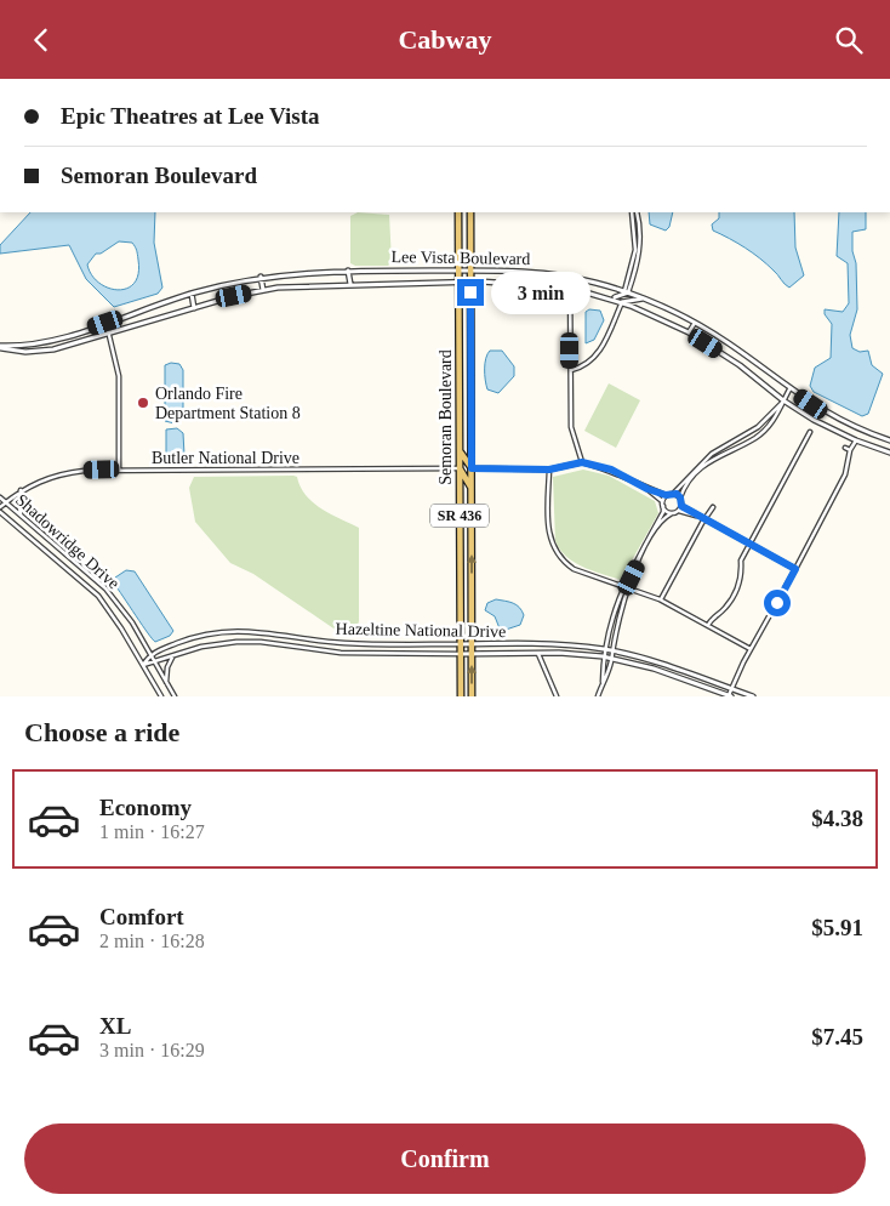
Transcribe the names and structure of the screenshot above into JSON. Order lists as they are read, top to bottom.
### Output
{
  "streets": {
    "main road": ["Semoran Boulevard", "SR 436"],
    "street": [
      "Lee Vista Boulevard",
      "Butler National Drive",
      "Shadowridge Drive",
      "Hazeltine National Drive"
    ]
  },
  "crossings": [
    ["Lee Vista Boulevard", "Semoran Boulevard"],
    ["Semoran Boulevard", "Butler National Drive"],
    ["Semoran Boulevard", "Hazeltine National Drive"],
    ["Butler National Drive", "Shadowridge Drive"],
    ["Shadowridge Drive", "Hazeltine National Drive"]
  ],
  "places": ["Orlando Fire Department Station 8"],
  "page": {
    "header": "Cabway",
    "banner": ["Epic Theatres at Lee Vista", "Semoran Boulevard"],
    "bubble": "3 min",
    "heading": "Choose a ride",
    "list": [
      {
        "name": "Economy",
        "note": "1 min · 16:27",
        "value": "$4.38"
      },
      {
        "name": "Comfort",
        "note": "2 min · 16:28",
        "value": "$5.91"
      },
      {
        "name": "XL",
        "note": "3 min · 16:29",
        "value": "$7.45"
      }
    ],
    "buttons": "Confirm"
  }
}
